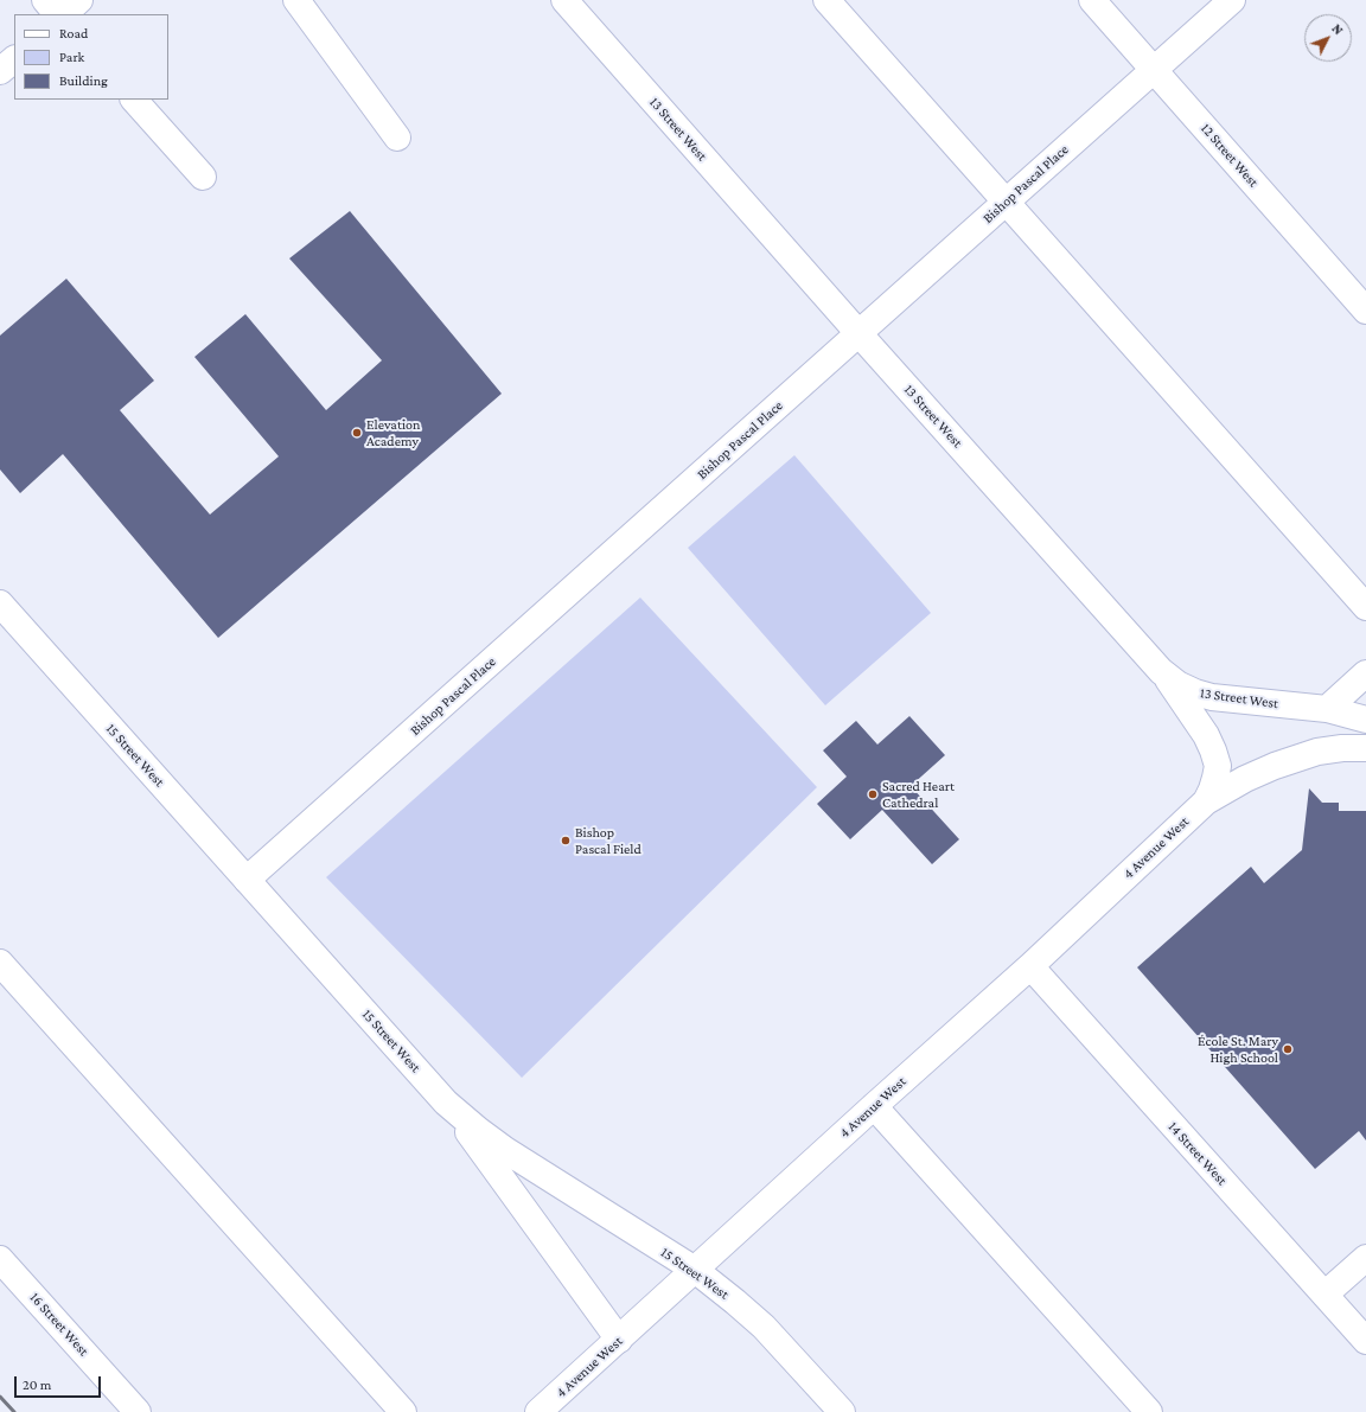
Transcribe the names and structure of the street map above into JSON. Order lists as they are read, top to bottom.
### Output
{
  "streets": {
    "street": [
      "13 Street West",
      "12 Street West",
      "Bishop Pascal Place",
      "15 Street West",
      "4 Avenue West",
      "14 Street West",
      "16 Street West"
    ]
  },
  "crossings": [
    ["13 Street West", "Bishop Pascal Place"],
    ["13 Street West", "4 Avenue West"],
    ["12 Street West", "Bishop Pascal Place"],
    ["Bishop Pascal Place", "15 Street West"],
    ["15 Street West", "4 Avenue West"],
    ["4 Avenue West", "14 Street West"]
  ],
  "places": [
    "Elevation Academy",
    "Sacred Heart Cathedral",
    "Bishop Pascal Field",
    "École St. Mary High School"
  ],
  "legend": ["Road", "Park", "Building"],
  "scale_bar": "20 m",
  "north": "top right"
}
